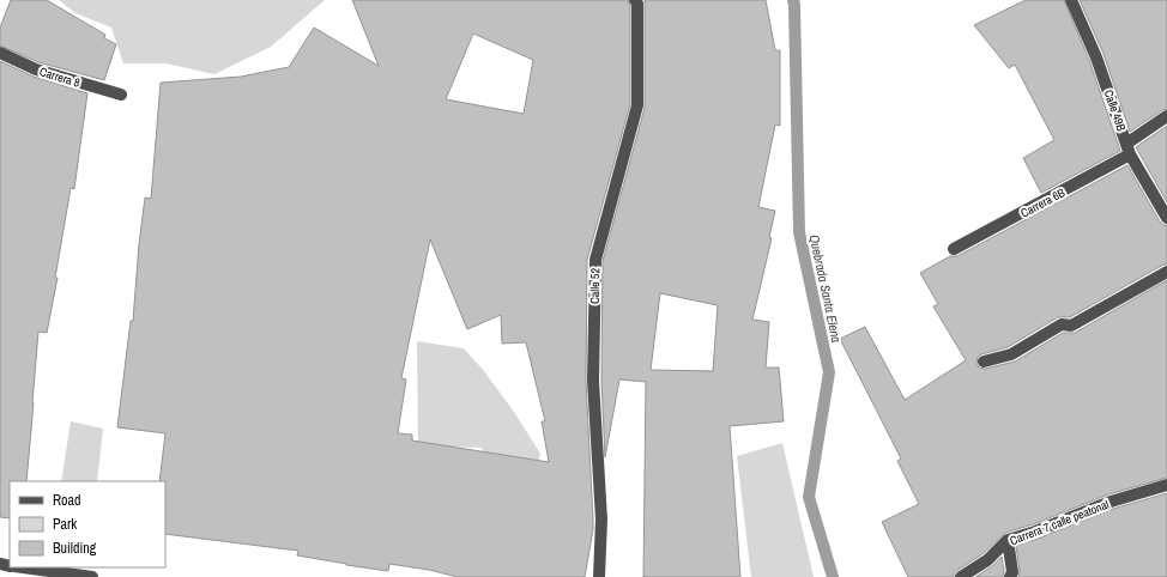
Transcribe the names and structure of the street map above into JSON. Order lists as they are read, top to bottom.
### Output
{
  "streets": {
    "street": [
      "Carrera 8",
      "Calle 49B",
      "Carrera 6B",
      "Calle 52",
      "Carrera 7 calle peatonal"
    ]
  },
  "crossings": [
    ["Calle 49B", "Carrera 6B"]
  ],
  "water": ["Quebrada Santa Elena"],
  "legend": ["Road", "Park", "Building"]
}
